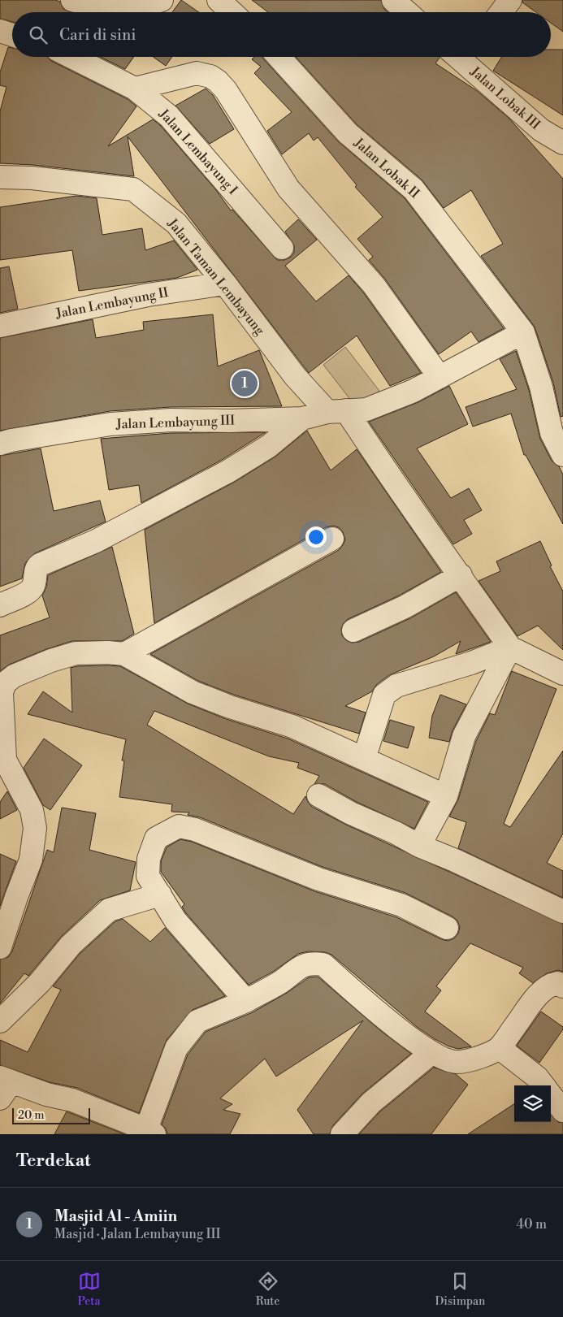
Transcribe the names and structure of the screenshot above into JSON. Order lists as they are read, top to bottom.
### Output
{
  "streets": {
    "street": [
      "Jalan Lobak III",
      "Jalan Lembayung I",
      "Jalan Lobak II",
      "Jalan Taman Lembayung",
      "Jalan Lembayung II",
      "Jalan Lembayung III"
    ]
  },
  "crossings": [
    ["Jalan Lobak II", "Jalan Lembayung III"],
    ["Jalan Taman Lembayung", "Jalan Lembayung II"],
    ["Jalan Taman Lembayung", "Jalan Lembayung III"]
  ],
  "scale_bar": "20 m",
  "page": {
    "search": "Cari di sini",
    "pins": "1",
    "scale": "20 m",
    "heading": "Terdekat",
    "list": [
      {
        "mark": "1",
        "name": "Masjid Al - Amiin",
        "note": "Masjid · Jalan Lembayung III",
        "value": "40 m"
      }
    ],
    "nav": ["Peta", "Rute", "Disimpan"]
  }
}
